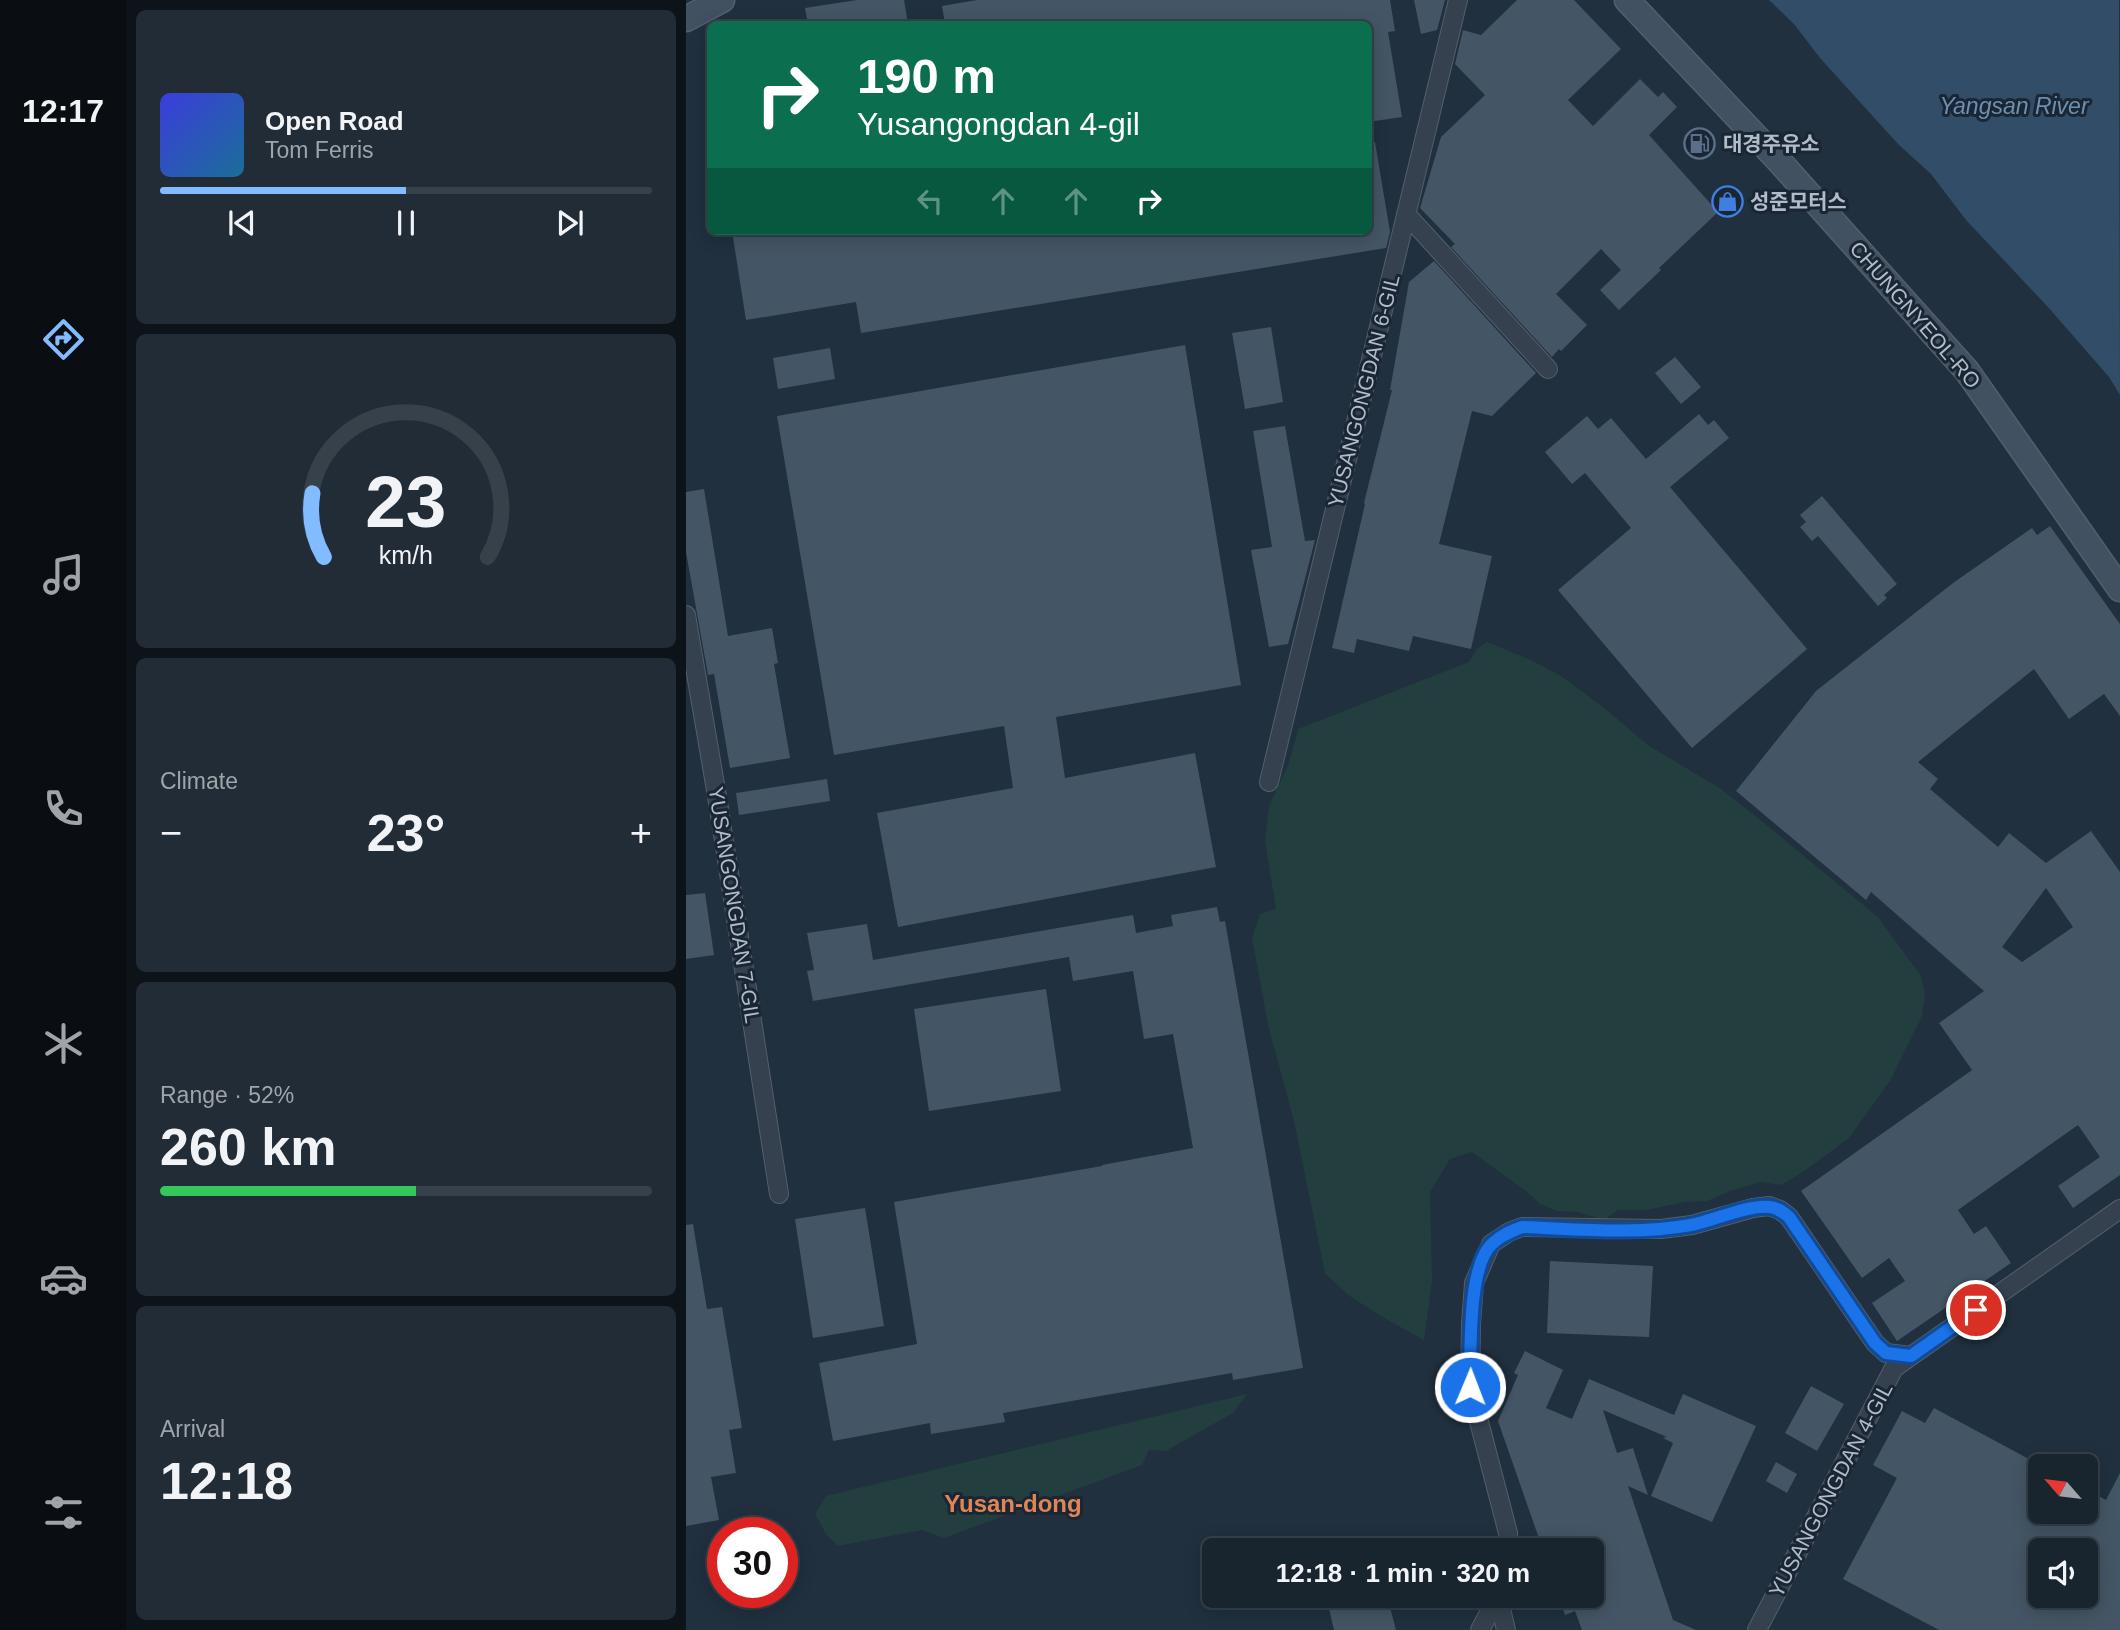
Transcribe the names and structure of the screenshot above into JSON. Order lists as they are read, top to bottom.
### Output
{
  "streets": {
    "main road": ["CHUNGNYEOL-RO"],
    "street": ["YUSANGONGDAN 6-GIL", "YUSANGONGDAN 7-GIL", "YUSANGONGDAN 4-GIL"]
  },
  "districts": ["Yusan-dong"],
  "water": ["Yangsan River"],
  "places": {
    "fuel station": ["대경주유소"],
    "shop": ["성준모터스"]
  },
  "north": "top left",
  "page": {
    "tabs": "12:17",
    "turn": ["190 m", "Yusangongdan 4-gil"],
    "song": ["Open Road", "Tom Ferris"],
    "tile": [
      "Climate",
      ["Range · 52%", "260 km"],
      ["Arrival", "12:18"]
    ],
    "heat": ["−", "23°", "+"],
    "limit": "30",
    "trip": "12:18 · 1 min · 320 m",
    "gauge": ["23", "km/h"]
  }
}
